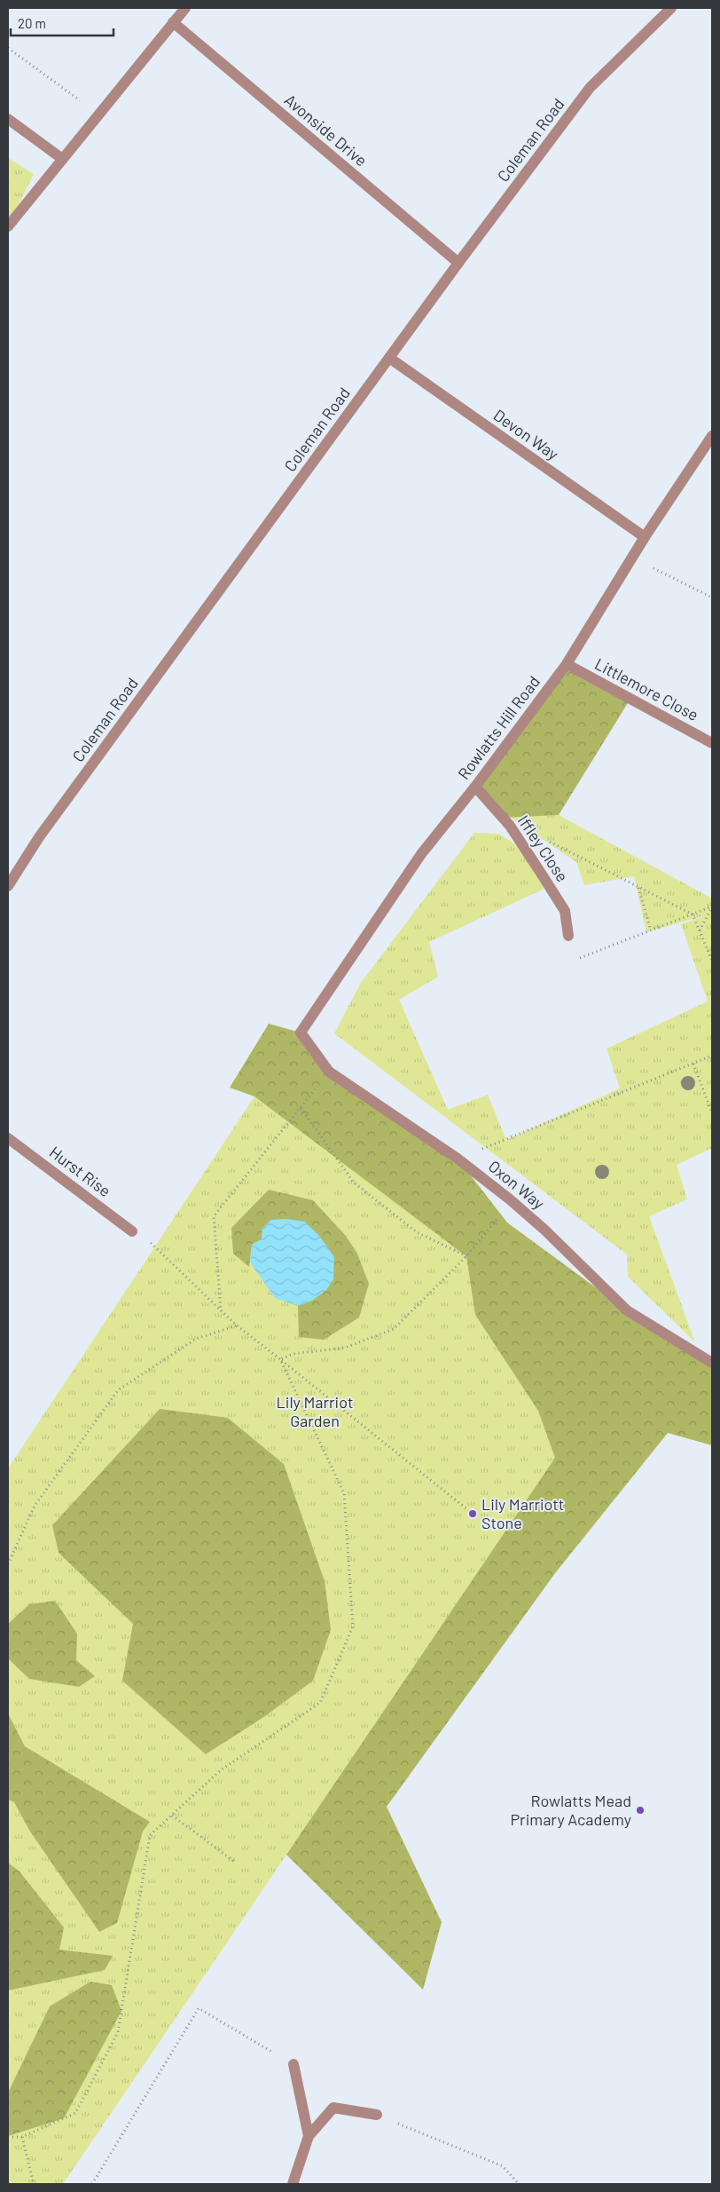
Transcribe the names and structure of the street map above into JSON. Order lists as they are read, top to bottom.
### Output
{
  "streets": {
    "street": [
      "Avonside Drive",
      "Coleman Road",
      "Devon Way",
      "Littlemore Close",
      "Rowlatts Hill Road",
      "Iffley Close",
      "Hurst Rise",
      "Oxon Way"
    ]
  },
  "crossings": [
    ["Avonside Drive", "Coleman Road"],
    ["Coleman Road", "Devon Way"],
    ["Devon Way", "Rowlatts Hill Road"],
    ["Littlemore Close", "Rowlatts Hill Road"],
    ["Rowlatts Hill Road", "Iffley Close"],
    ["Rowlatts Hill Road", "Oxon Way"]
  ],
  "parks": ["Lily Marriot Garden"],
  "places": ["Lily Marriott Stone", "Rowlatts Mead Primary Academy"],
  "scale_bar": "20 m"
}
